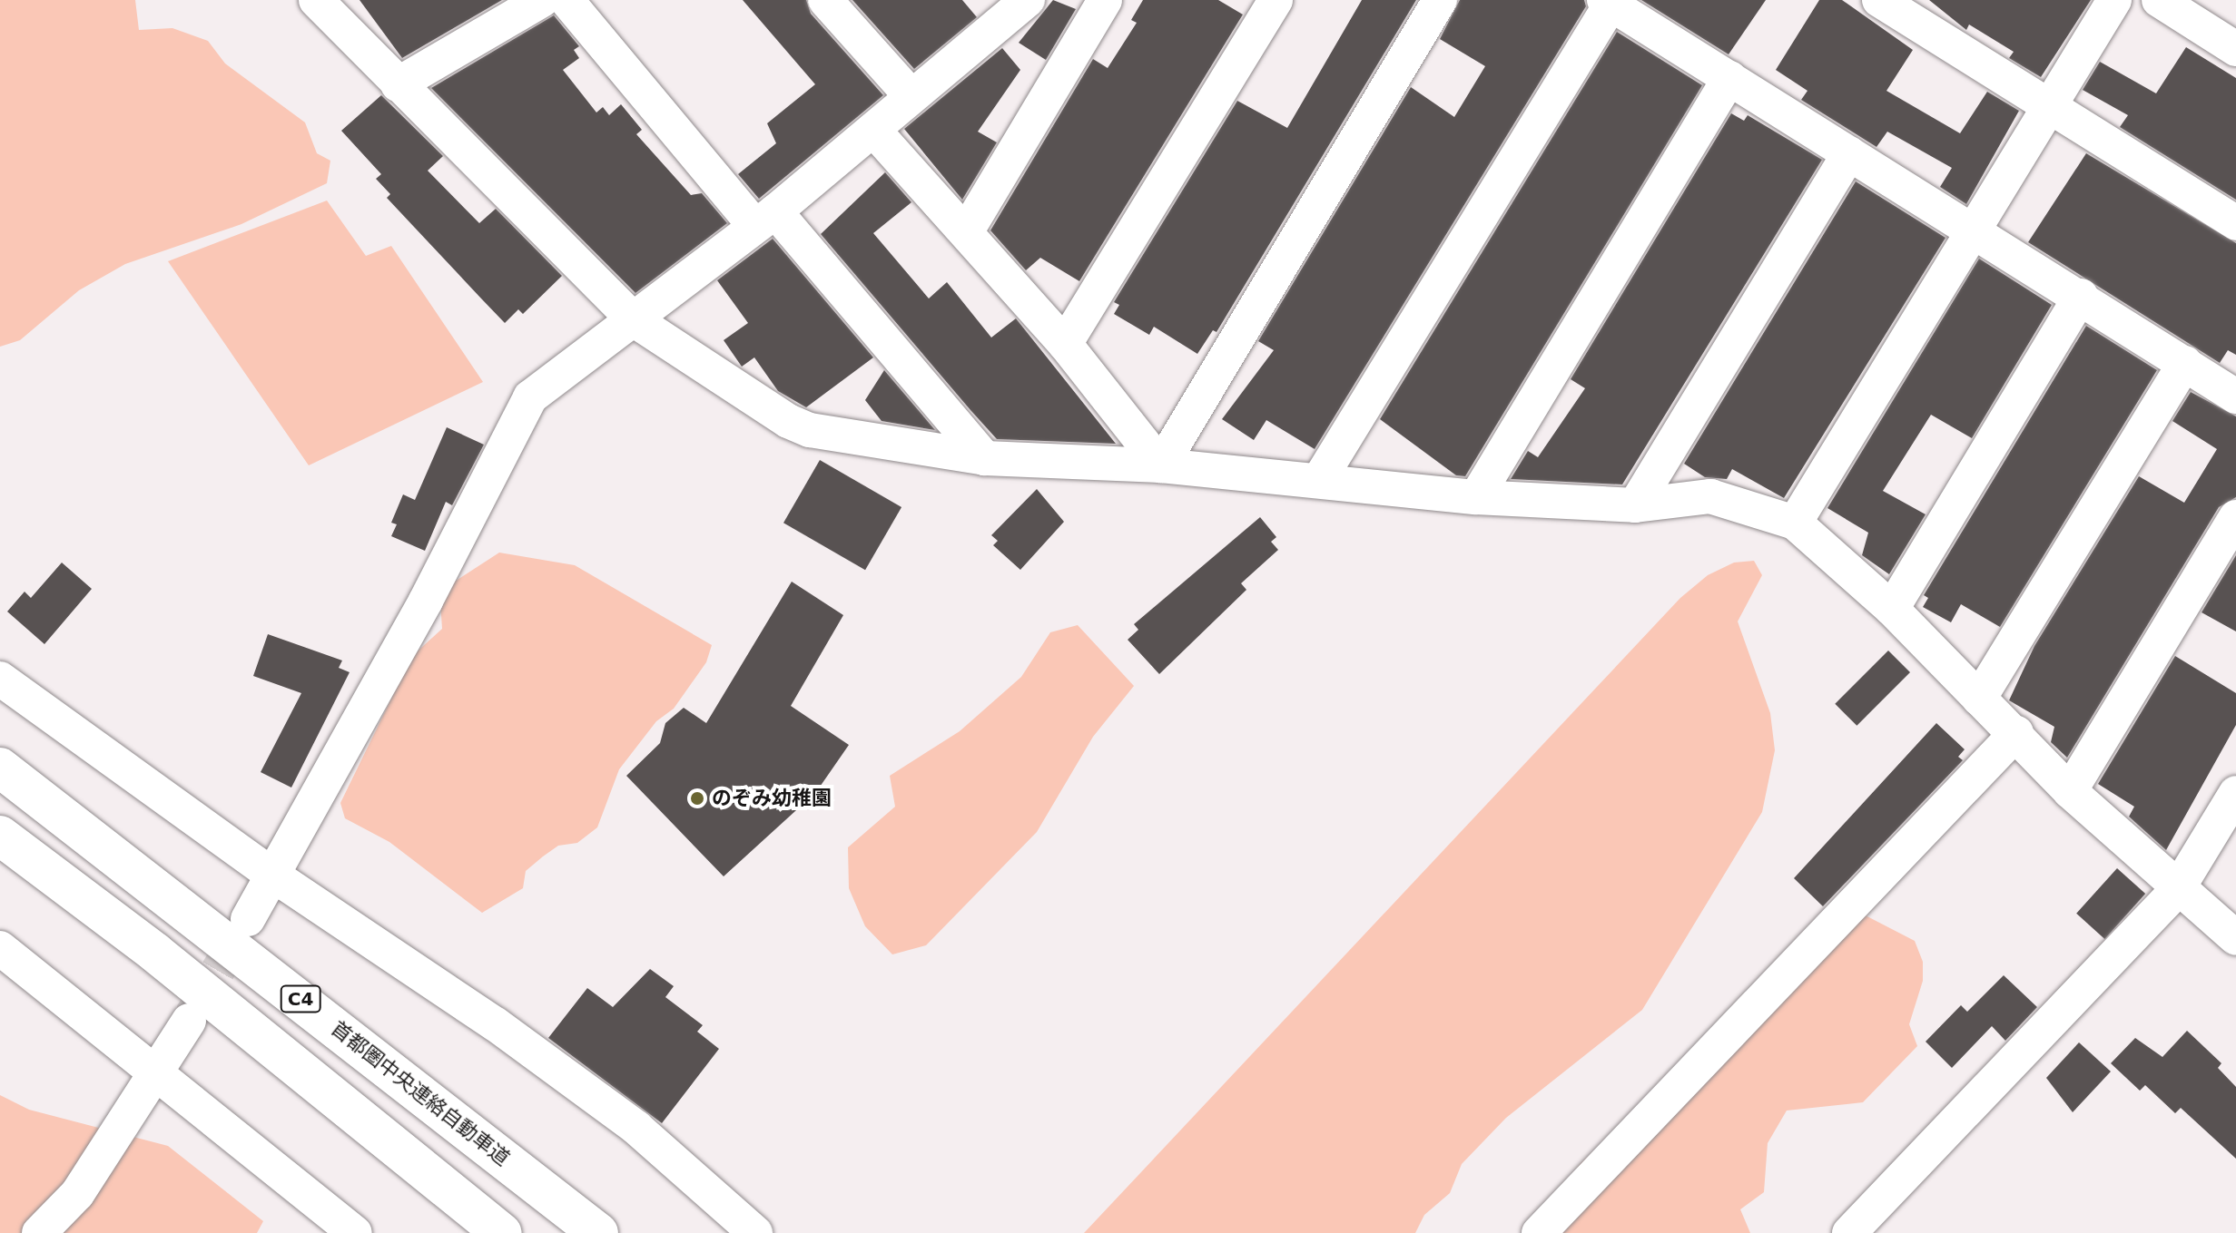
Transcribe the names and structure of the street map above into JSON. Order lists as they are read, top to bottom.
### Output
{
  "streets": {
    "highway": ["C4", "首都圏中央連絡自動車道"]
  },
  "places": ["のぞみ幼稚園"]
}
